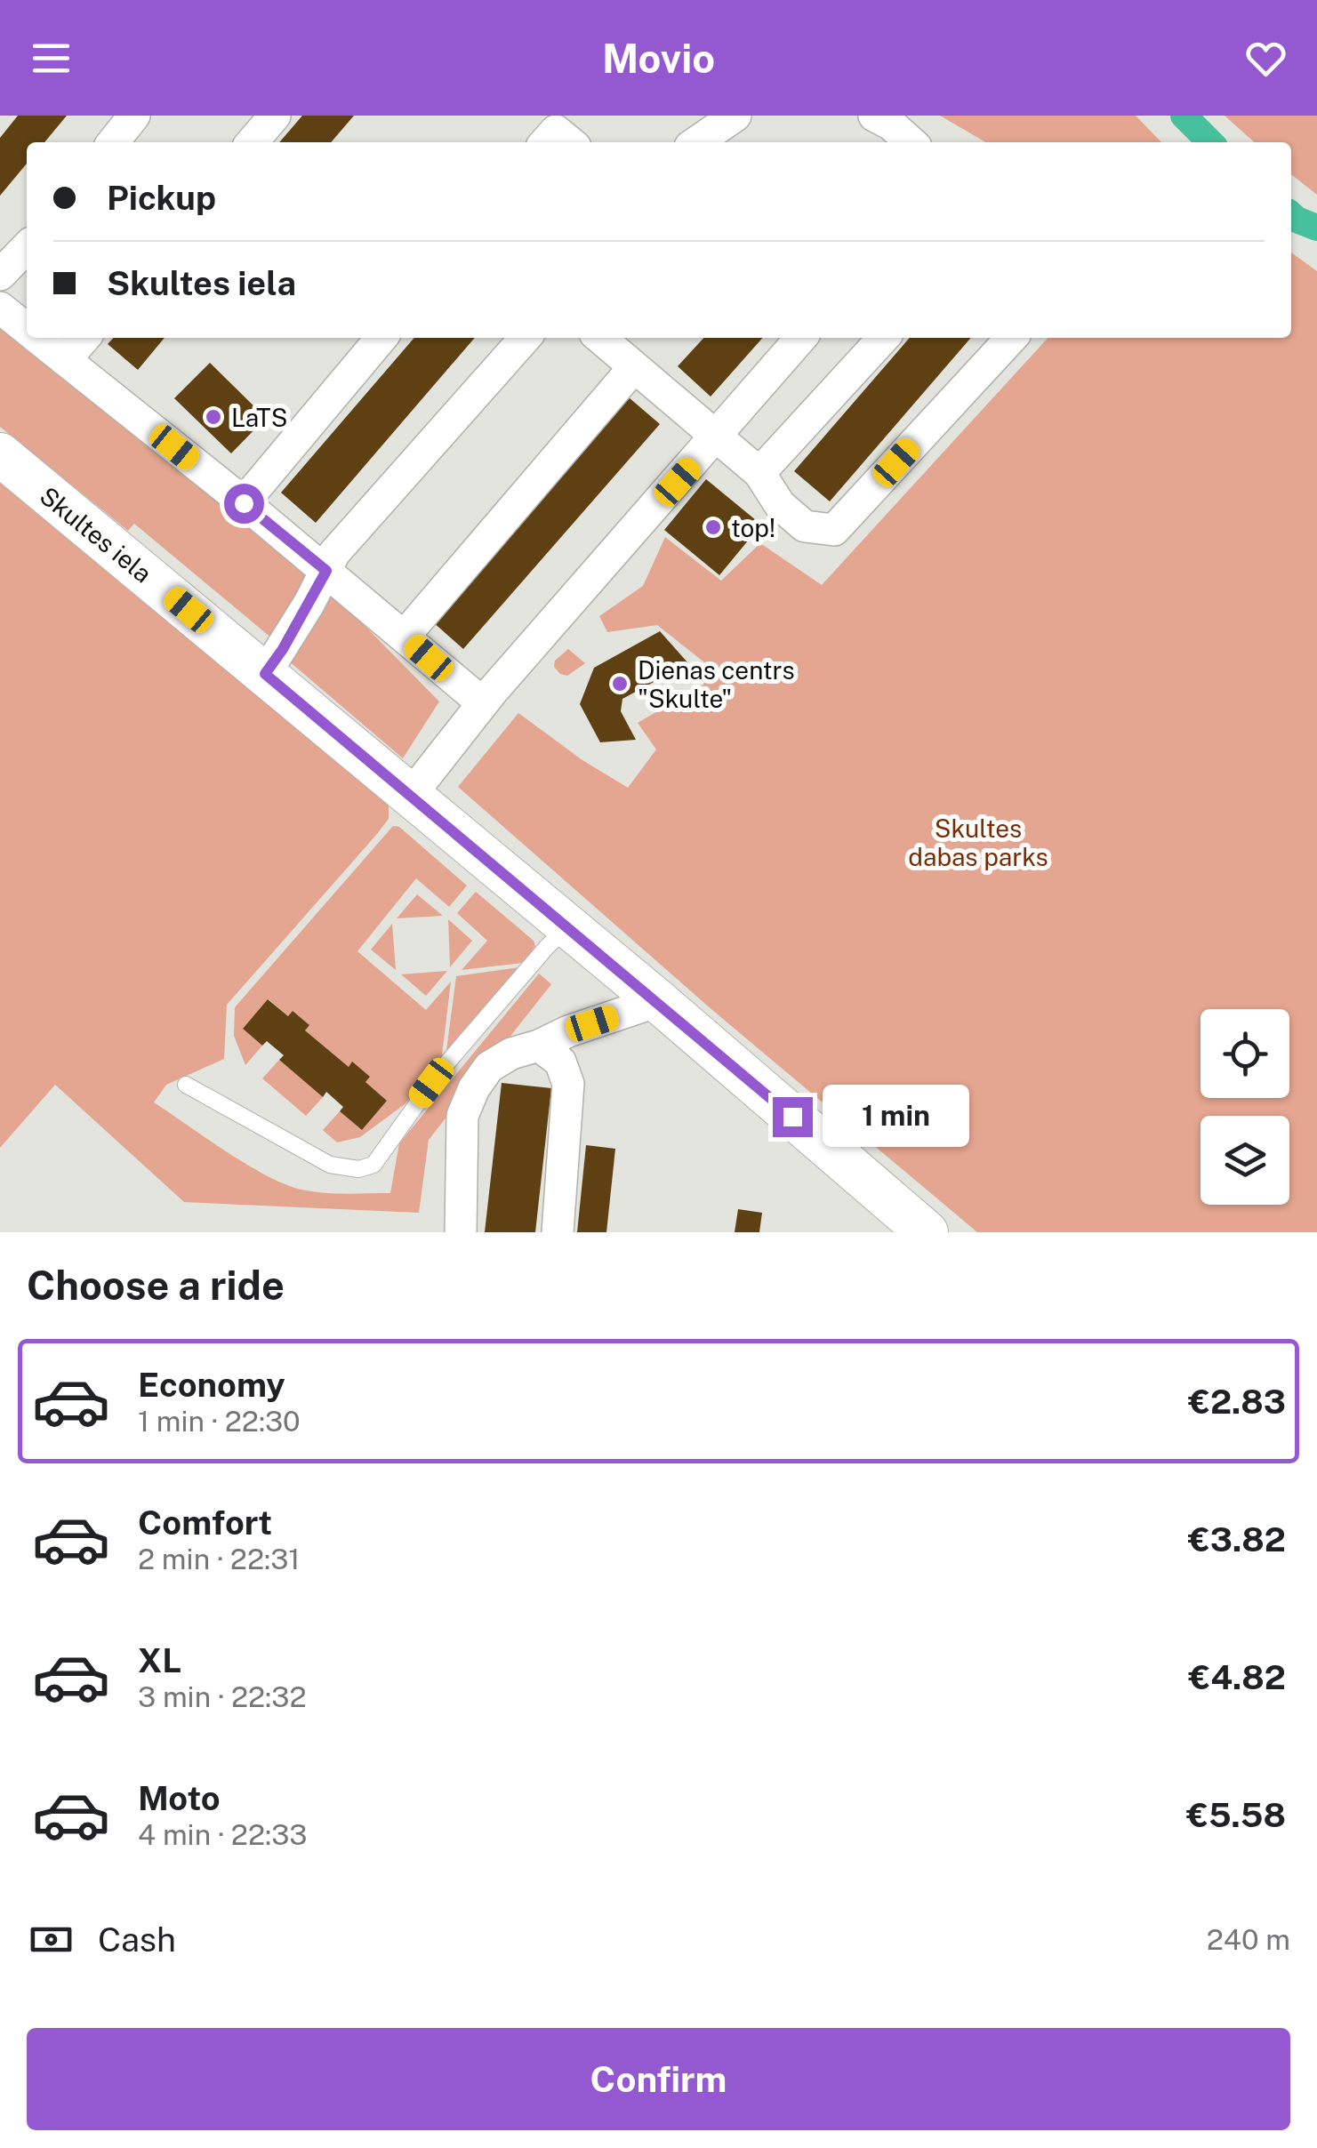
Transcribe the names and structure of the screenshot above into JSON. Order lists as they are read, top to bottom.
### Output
{
  "streets": {
    "main road": ["Skultes iela"]
  },
  "parks": ["Skultes dabas parks"],
  "places": ["LaTS", "top!", "Dienas centrs \"Skulte\""],
  "page": {
    "header": "Movio",
    "banner": ["Pickup", "Skultes iela"],
    "bubble": "1 min",
    "heading": "Choose a ride",
    "list": [
      {
        "name": "Economy",
        "note": "1 min · 22:30",
        "value": "€2.83"
      },
      {
        "name": "Comfort",
        "note": "2 min · 22:31",
        "value": "€3.82"
      },
      {
        "name": "XL",
        "note": "3 min · 22:32",
        "value": "€4.82"
      },
      {
        "name": "Moto",
        "note": "4 min · 22:33",
        "value": "€5.58"
      }
    ],
    "pay": ["Cash", "240 m"],
    "buttons": "Confirm"
  }
}
